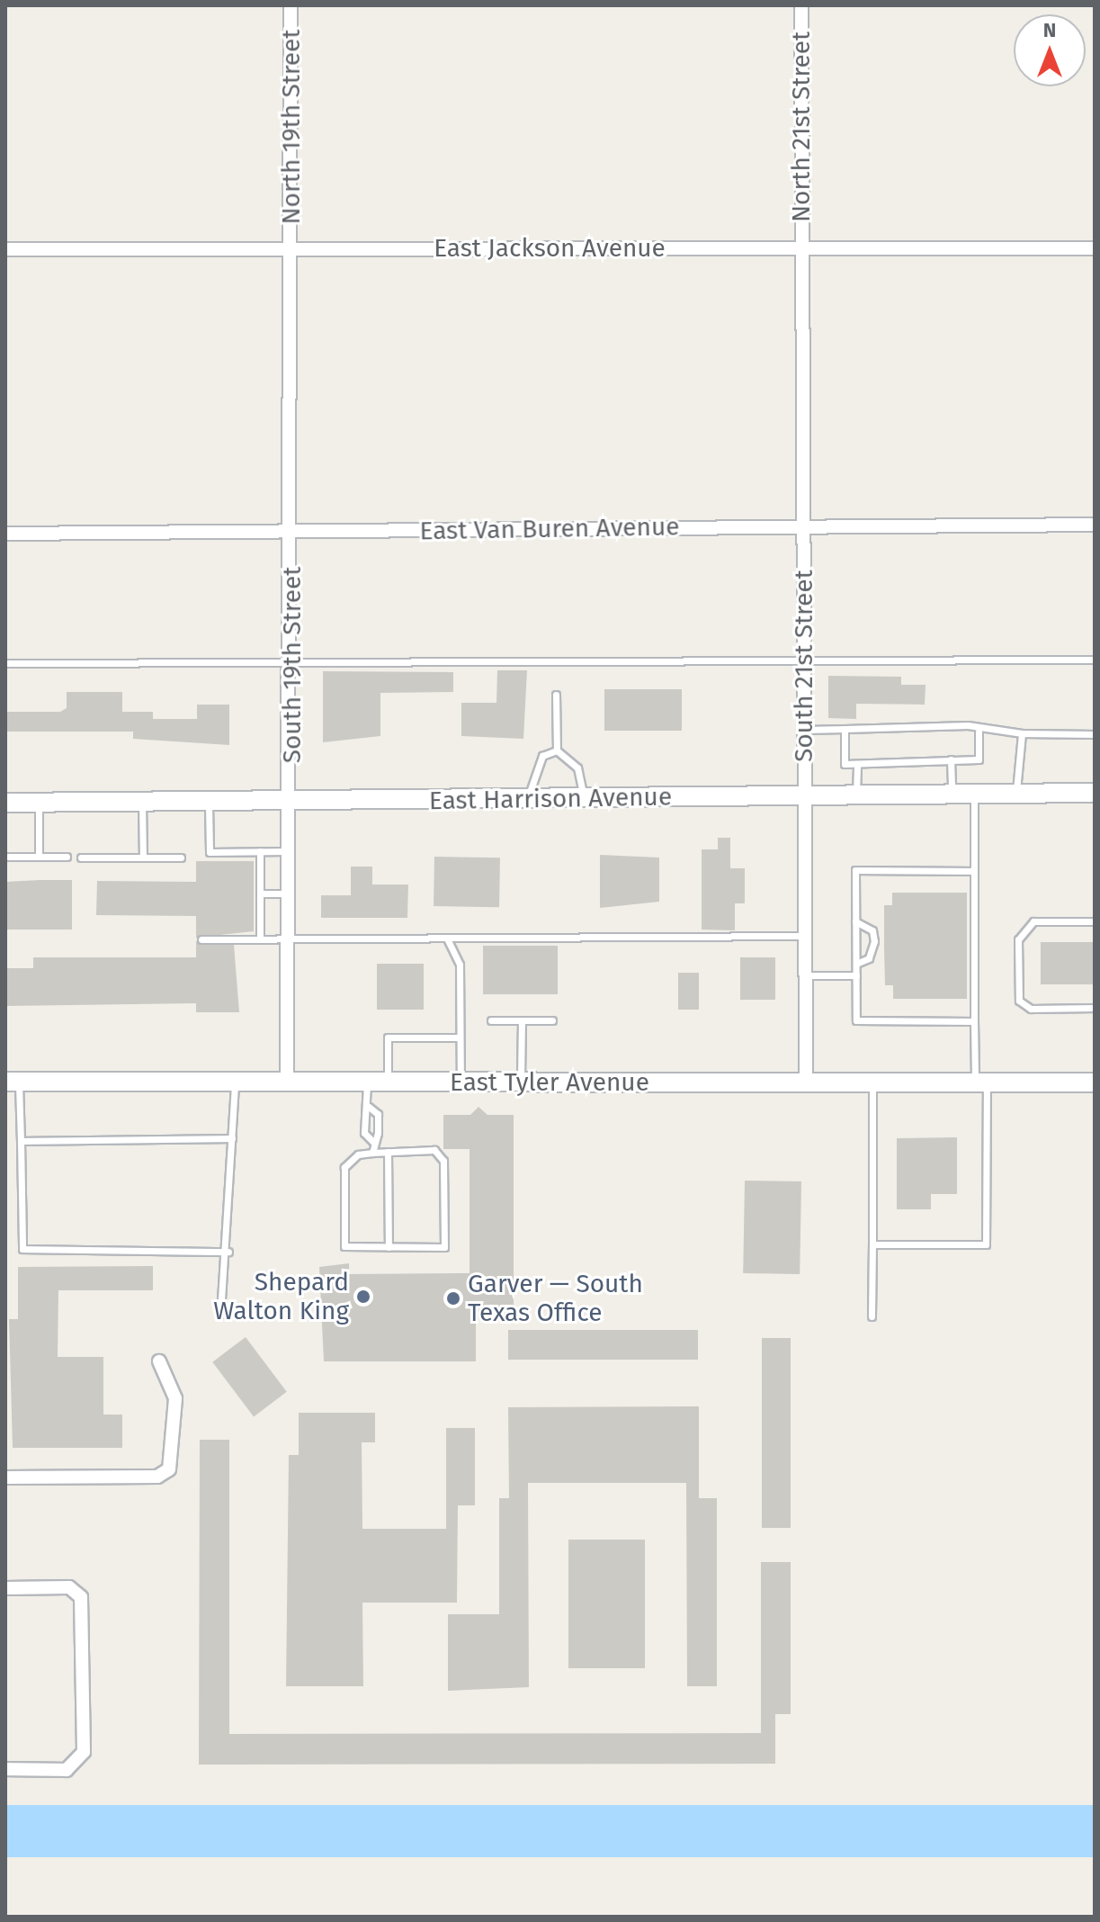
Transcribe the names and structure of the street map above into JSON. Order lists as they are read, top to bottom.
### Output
{
  "streets": {
    "main road": ["East Harrison Avenue", "East Tyler Avenue"],
    "street": [
      "North 19th Street",
      "North 21st Street",
      "East Jackson Avenue",
      "East Van Buren Avenue",
      "South 19th Street",
      "South 21st Street"
    ]
  },
  "crossings": [
    ["North 19th Street", "East Jackson Avenue"],
    ["North 19th Street", "South 19th Street"],
    ["North 21st Street", "East Jackson Avenue"],
    ["North 21st Street", "South 21st Street"],
    ["East Jackson Avenue", "South 19th Street"],
    ["East Jackson Avenue", "South 21st Street"],
    ["East Van Buren Avenue", "South 19th Street"],
    ["East Van Buren Avenue", "South 21st Street"],
    ["South 19th Street", "East Harrison Avenue"],
    ["South 19th Street", "East Tyler Avenue"],
    ["South 21st Street", "East Harrison Avenue"],
    ["South 21st Street", "East Tyler Avenue"]
  ],
  "places": ["Shepard Walton King", "Garver — South Texas Office"],
  "north": "top"
}
